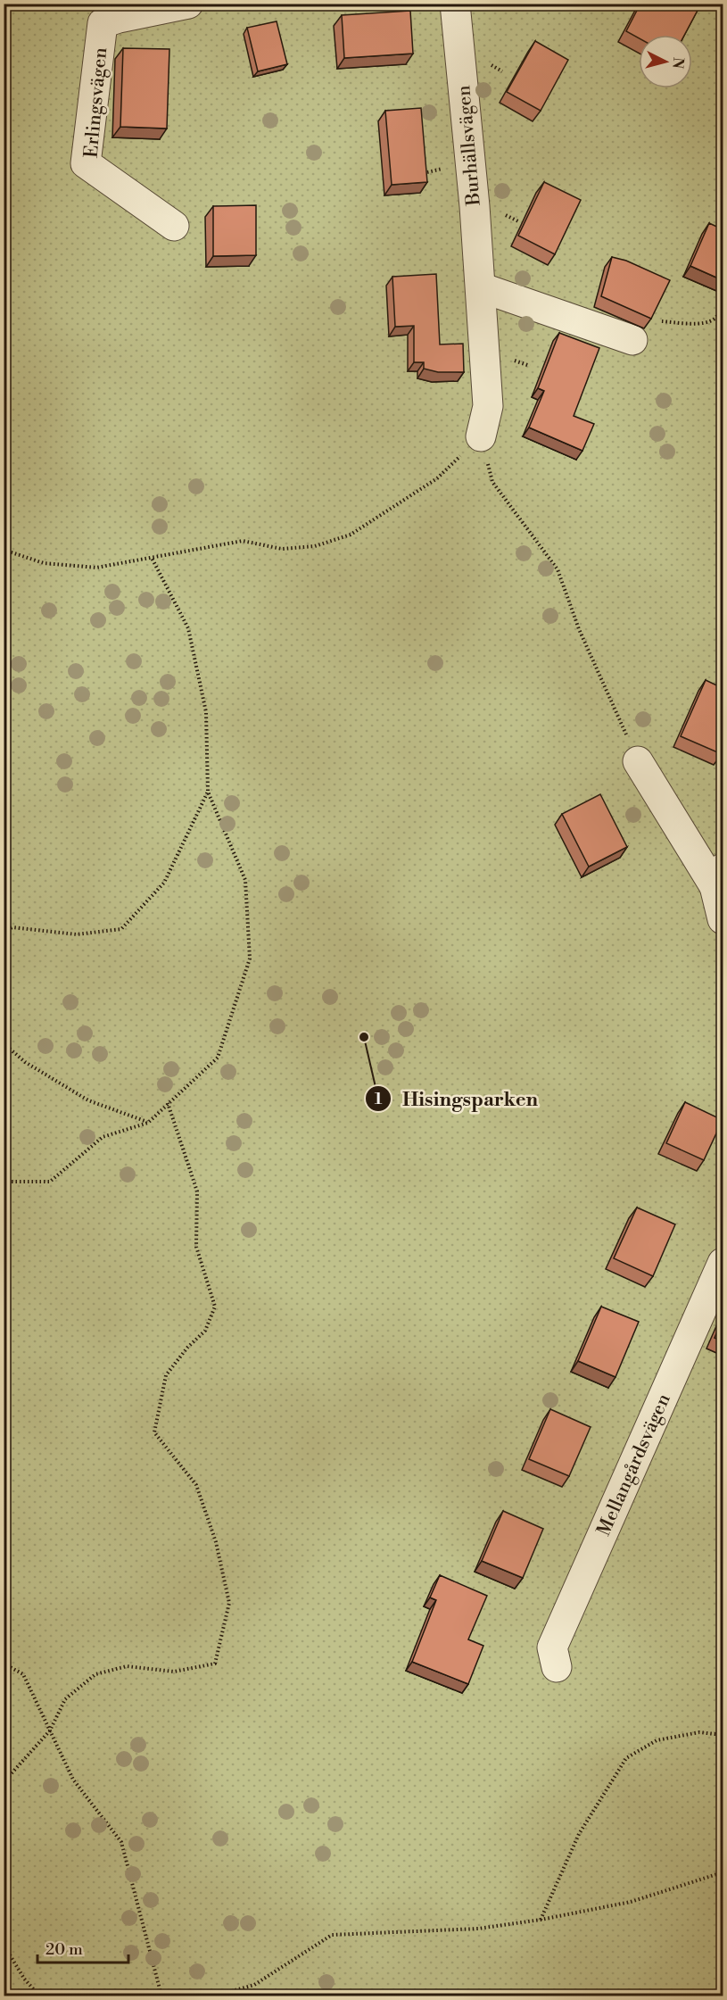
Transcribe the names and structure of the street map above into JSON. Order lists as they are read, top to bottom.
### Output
{
  "streets": {
    "street": ["Erlingsvägen", "Burhällsvägen", "Mellangårdsvägen"]
  },
  "places": ["Hisingsparken"],
  "scale_bar": "20 m",
  "north": "right"
}
